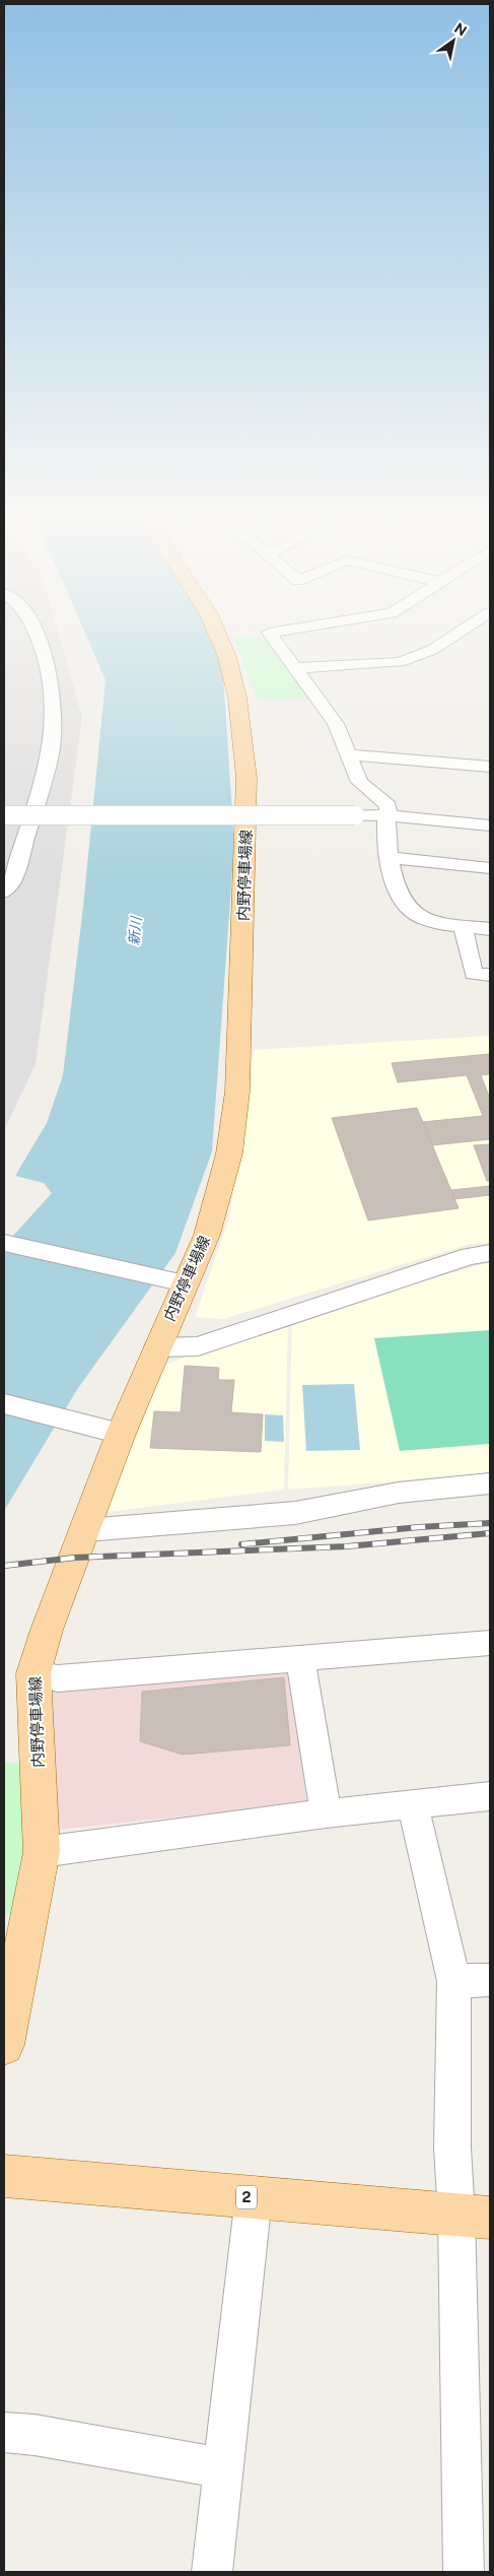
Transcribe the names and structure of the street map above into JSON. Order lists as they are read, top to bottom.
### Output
{
  "streets": {
    "main road": ["内野停車場線", "2"]
  },
  "water": ["新川"],
  "north": "top right"
}
